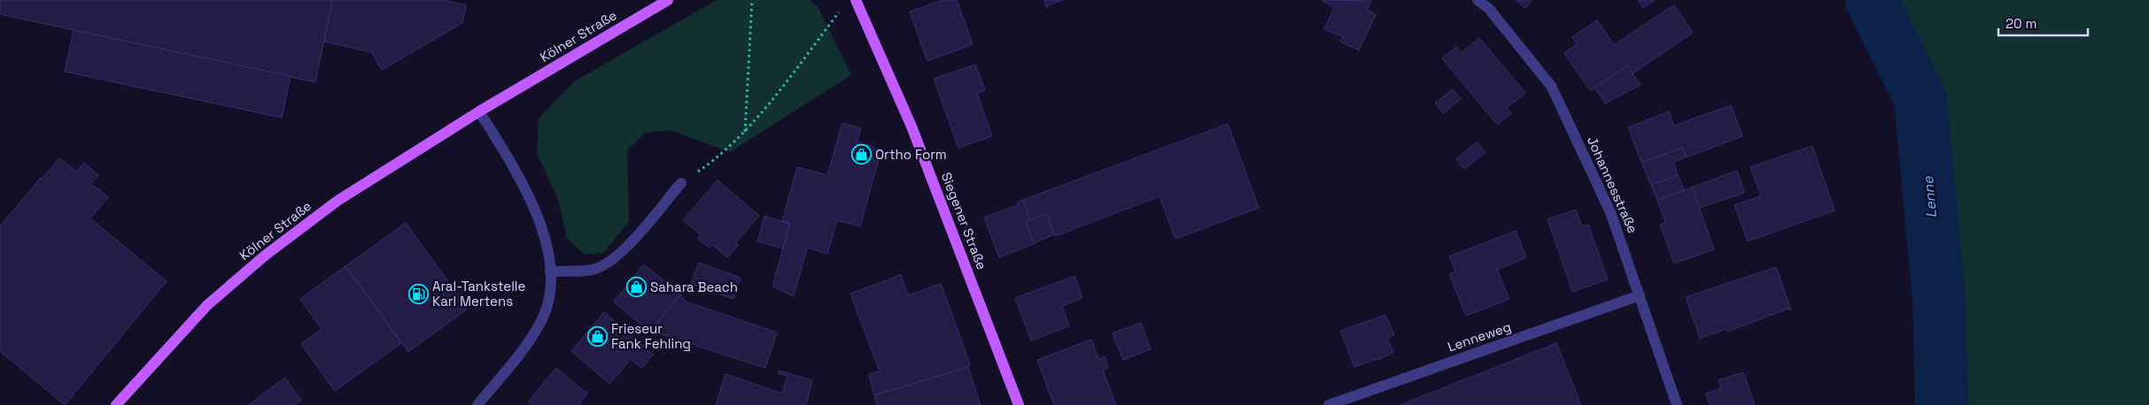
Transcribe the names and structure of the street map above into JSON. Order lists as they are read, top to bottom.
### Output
{
  "streets": {
    "main road": ["Kölner Straße", "Siegener Straße"],
    "street": ["Johannesstraße", "Lenneweg"]
  },
  "crossings": [
    ["Johannesstraße", "Lenneweg"]
  ],
  "water": ["Lenne"],
  "places": {
    "shop": ["Ortho Form", "Sahara Beach", "Frieseur Fank Fehling"],
    "fuel station": ["Aral-Tankstelle Karl Mertens"]
  },
  "scale_bar": "20 m"
}
